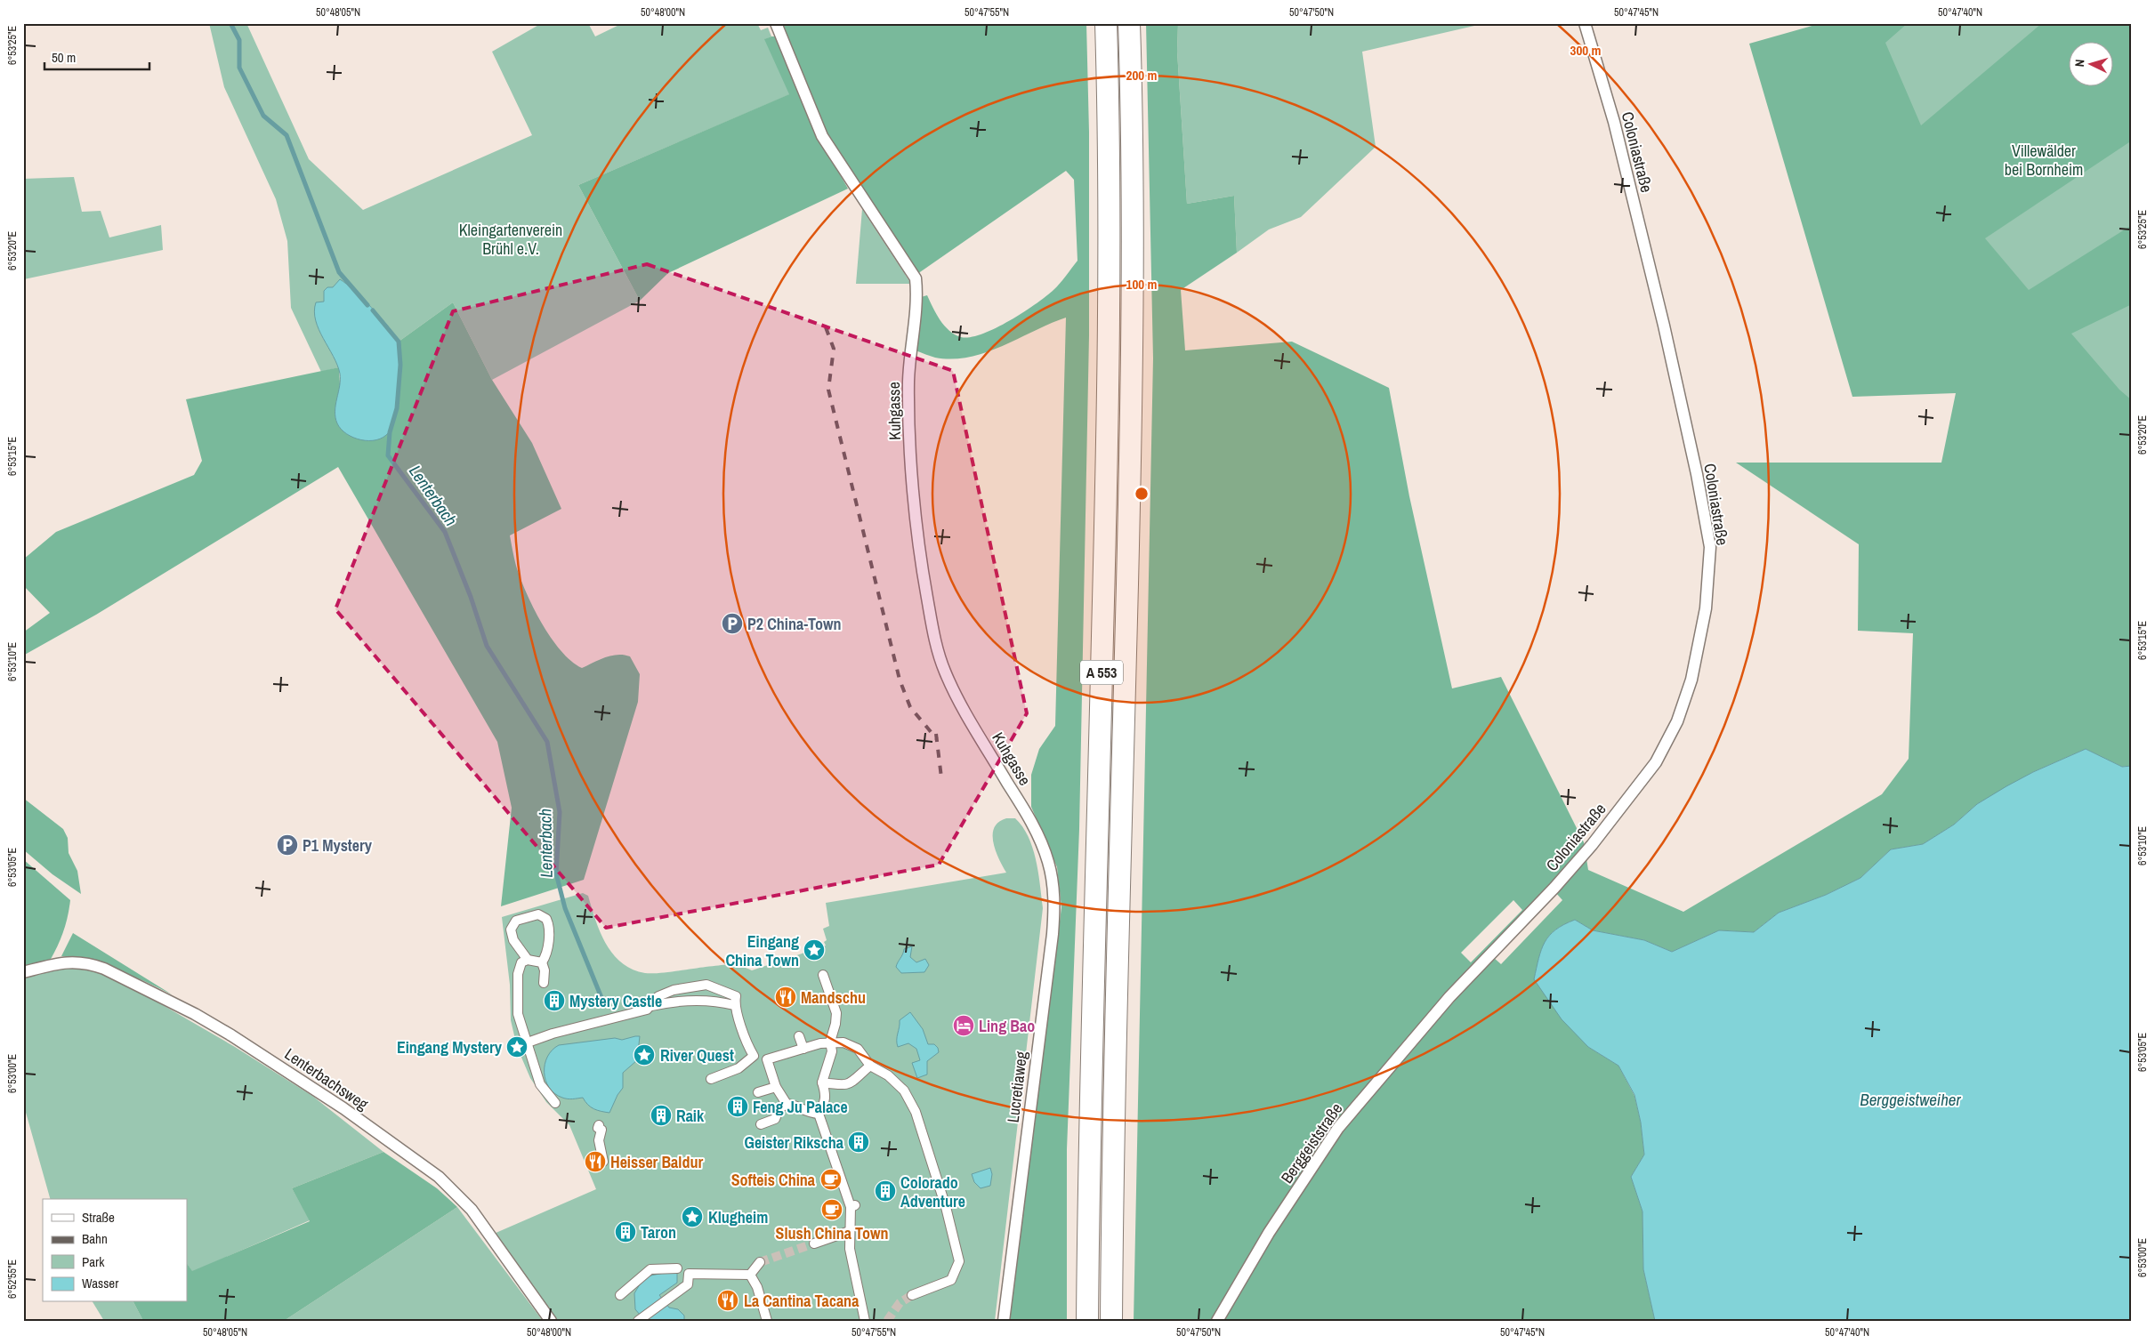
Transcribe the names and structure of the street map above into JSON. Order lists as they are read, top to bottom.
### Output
{
  "streets": {
    "highway": ["A 553"],
    "street": [
      "Coloniastraße",
      "Kuhgasse",
      "Lenterbachsweg",
      "Lucretiaweg",
      "Berggeiststraße"
    ]
  },
  "crossings": [
    ["Coloniastraße", "Berggeiststraße"],
    ["Kuhgasse", "Lucretiaweg"]
  ],
  "water": ["Lenterbach", "Berggeistweiher"],
  "parks": ["Villewälder bei Bornheim", "Kleingartenverein Brühl e.V."],
  "places": {
    "parking": ["P2 China-Town", "P1 Mystery"],
    "place": [
      "Eingang China Town",
      "Eingang Mystery",
      "River Quest",
      "Klugheim"
    ],
    "restaurant": ["Mandschu", "Heisser Baldur", "La Cantina Tacana"],
    "building": [
      "Mystery Castle",
      "Feng Ju Palace",
      "Raik",
      "Geister Rikscha",
      "Colorado Adventure",
      "Taron"
    ],
    "hotel": ["Ling Bao"],
    "cafe": ["Softeis China", "Slush China Town"]
  },
  "legend": [
    "Straße",
    "Bahn",
    "Park",
    "Wasser"
  ],
  "scale_bar": "50 m",
  "north": "left",
  "coordinates": [
    "50°48'05\"N",
    "50°48'00\"N",
    "50°47'55\"N",
    "50°47'50\"N",
    "50°47'45\"N",
    "50°47'40\"N",
    "6°53'25\"E",
    "6°53'20\"E",
    "6°53'15\"E",
    "6°53'10\"E",
    "6°53'05\"E",
    "6°53'00\"E",
    "6°52'55\"E"
  ],
  "rings": ["300 m", "200 m", "100 m"]
}
